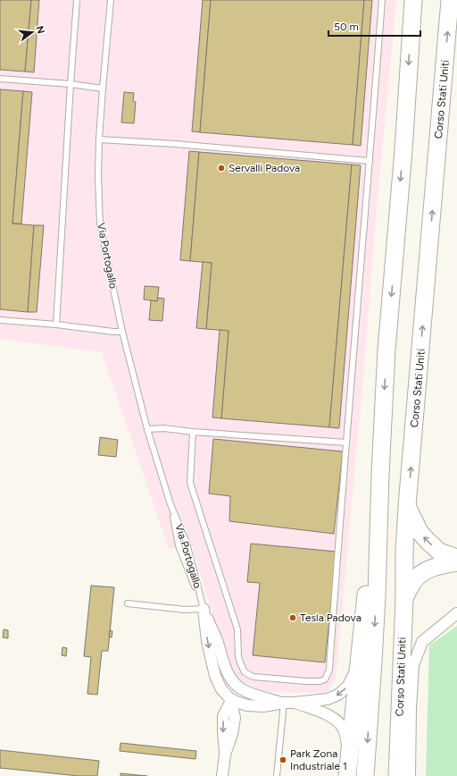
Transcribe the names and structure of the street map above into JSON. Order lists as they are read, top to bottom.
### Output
{
  "streets": {
    "main road": ["Corso Stati Uniti"],
    "street": ["Via Portogallo"]
  },
  "places": ["Servalli Padova", "Tesla Padova", "Park Zona Industriale 1"],
  "scale_bar": "50 m",
  "north": "right"
}
